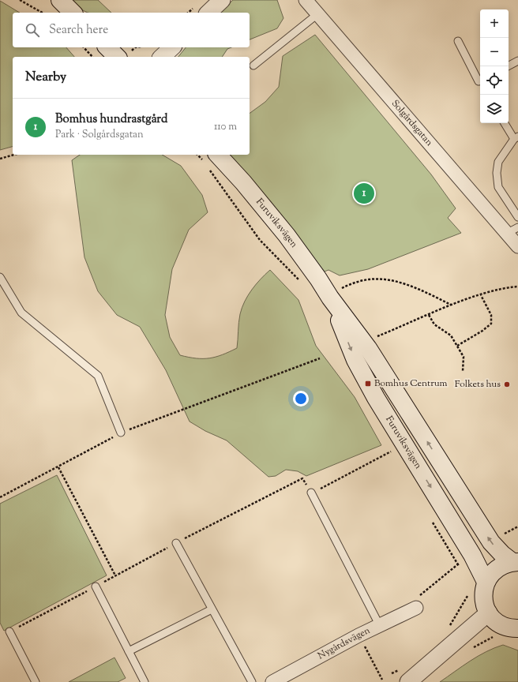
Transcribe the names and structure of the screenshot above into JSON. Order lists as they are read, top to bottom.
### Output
{
  "streets": {
    "main road": ["Furuviksvägen"],
    "street": ["Solgårdsgatan", "Nygårdsvägen"]
  },
  "places": {
    "transit": ["Bomhus Centrum"],
    "other": ["Folkets hus"]
  },
  "page": {
    "map_buttons": ["+", "−"],
    "search": "Search here",
    "heading": "Nearby",
    "list": [
      {
        "mark": "1",
        "name": "Bomhus hundrastgård",
        "note": "Park · Solgårdsgatan",
        "value": "110 m"
      }
    ],
    "pins": "1"
  }
}
